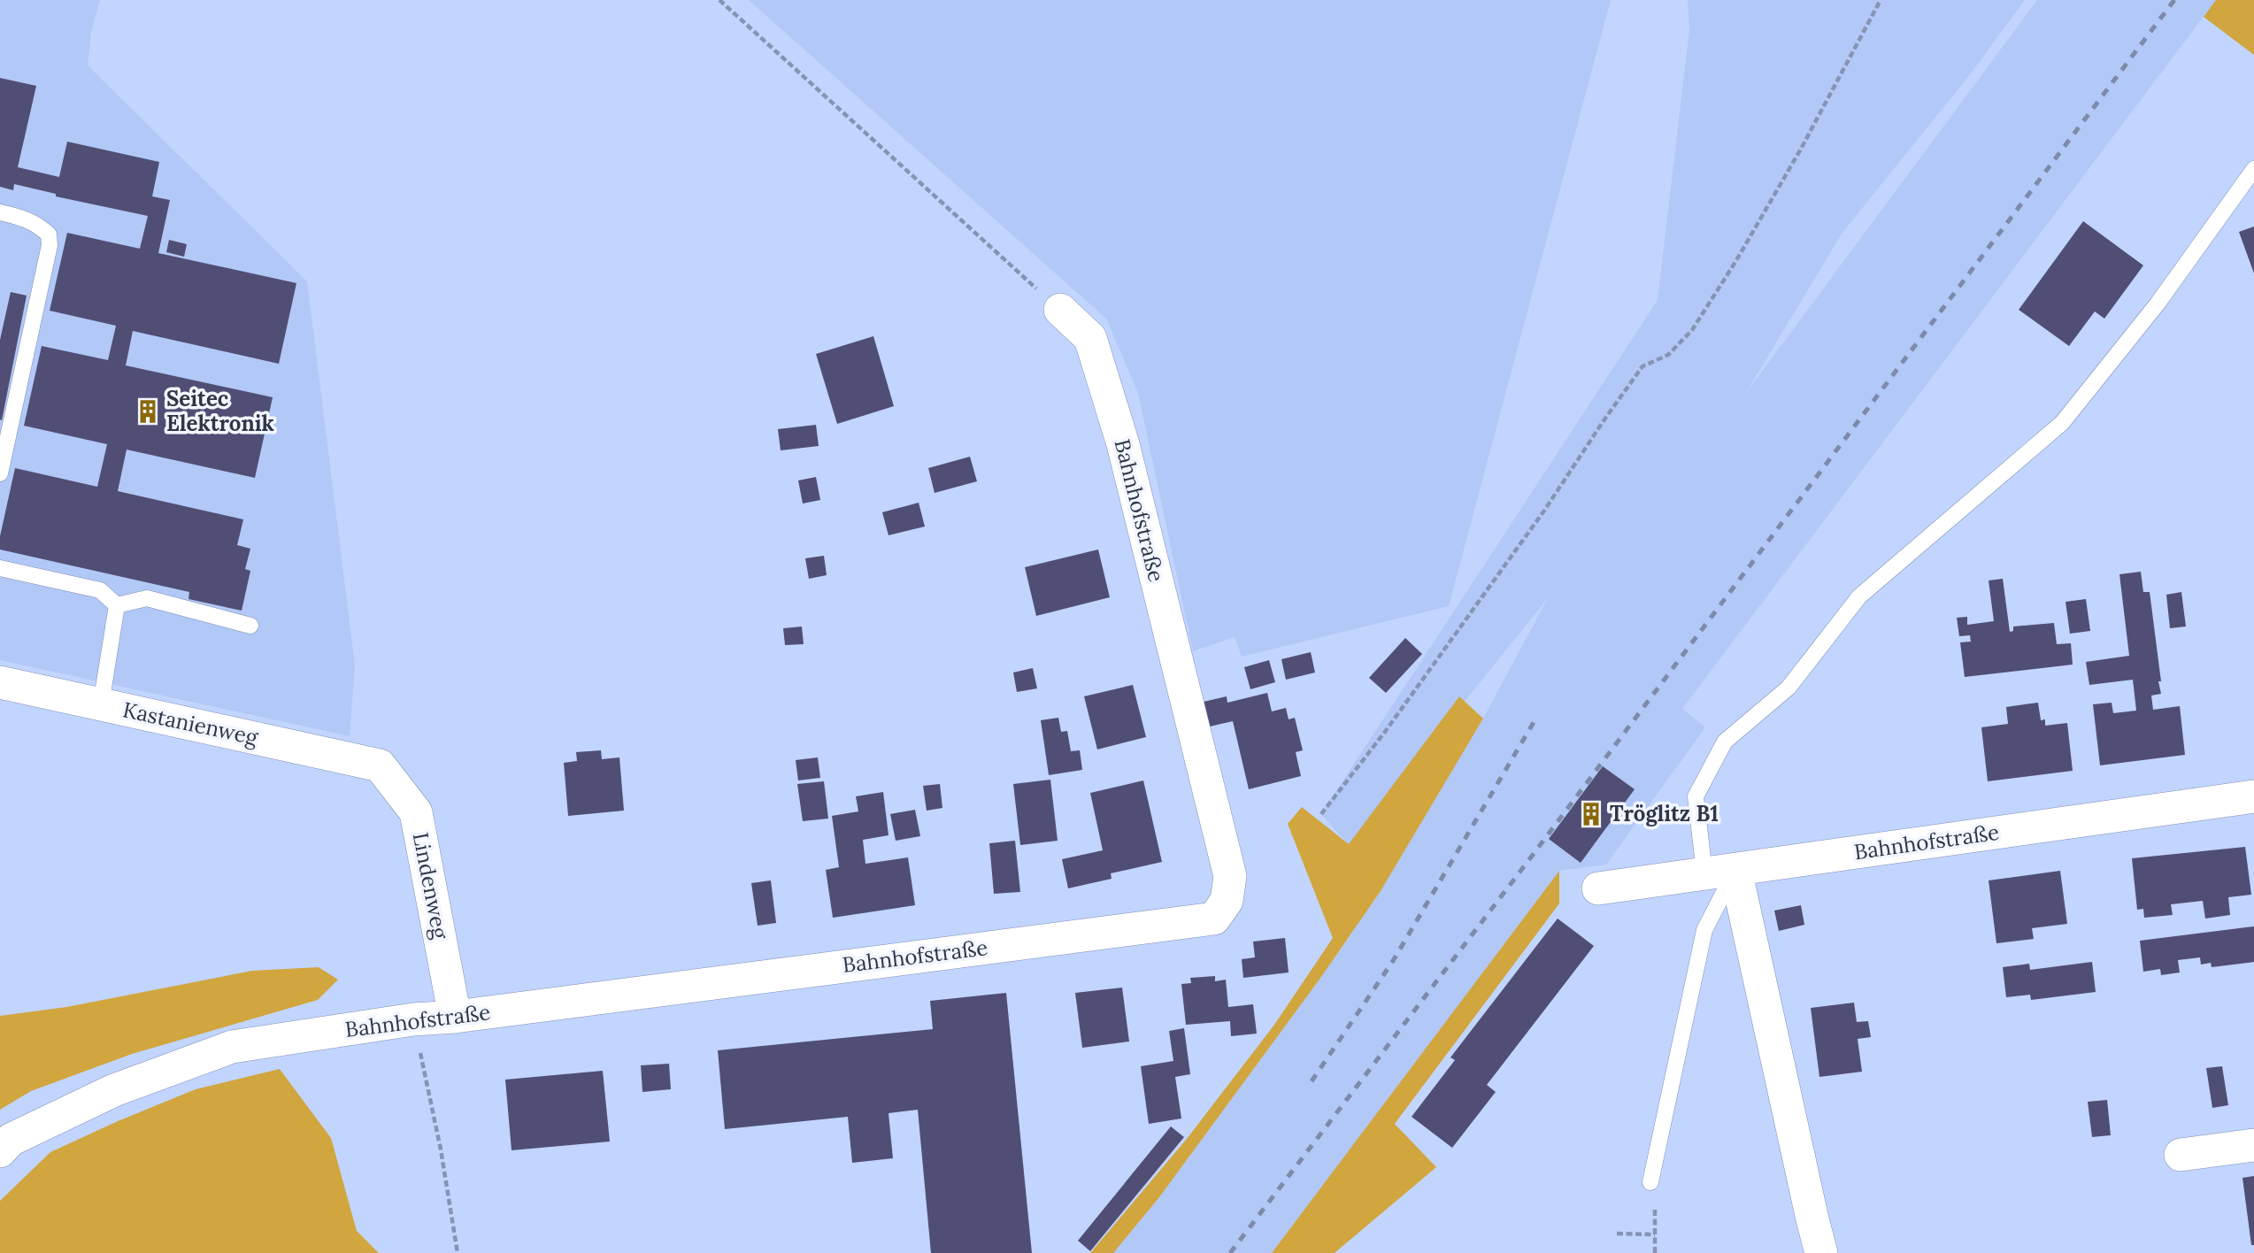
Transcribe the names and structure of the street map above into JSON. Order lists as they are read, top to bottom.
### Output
{
  "streets": {
    "street": ["Bahnhofstraße", "Kastanienweg", "Lindenweg"]
  },
  "crossings": [
    ["Bahnhofstraße", "Lindenweg"],
    ["Kastanienweg", "Lindenweg"]
  ],
  "places": {
    "building": ["Seitec Elektronik", "Tröglitz B1"]
  }
}
